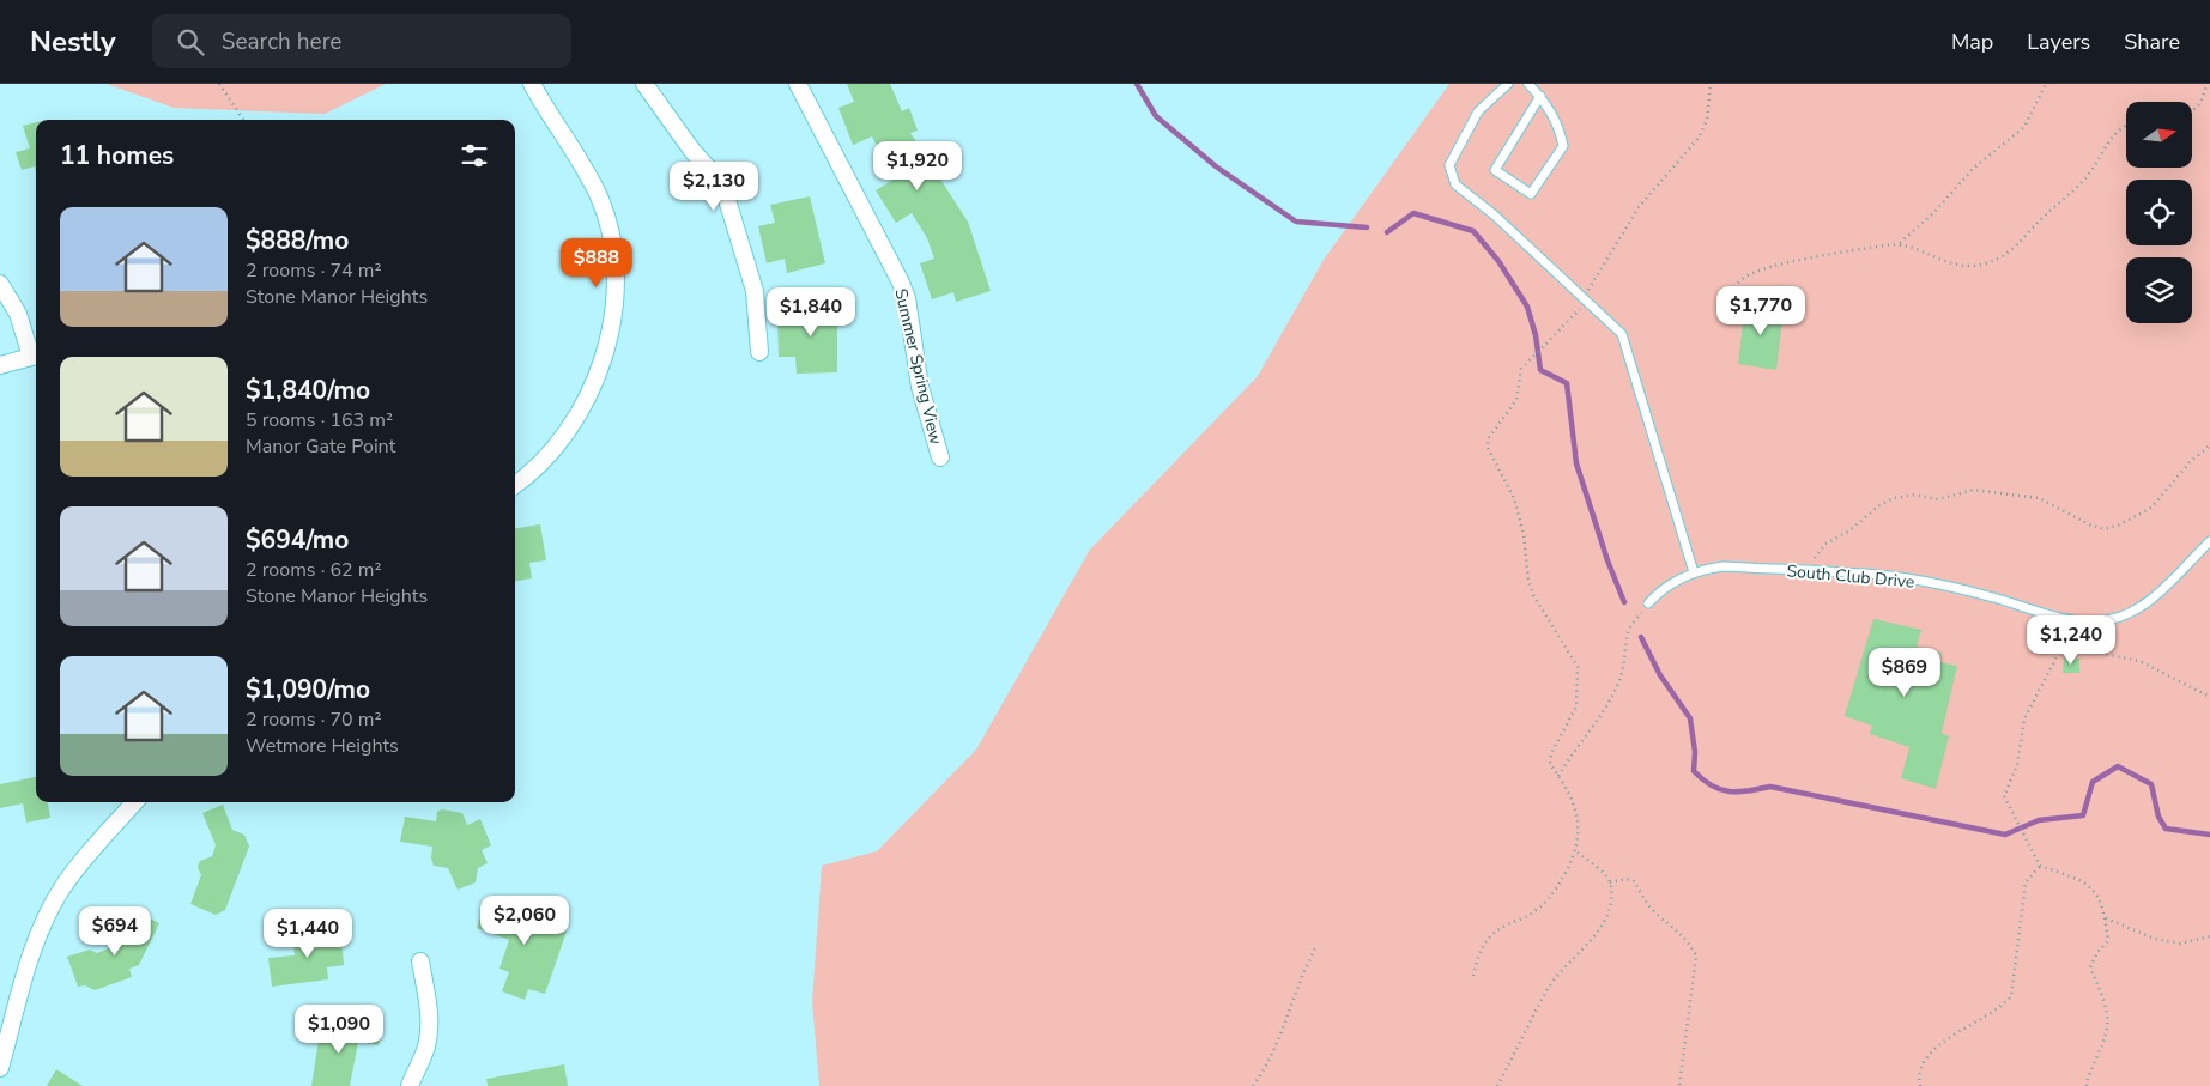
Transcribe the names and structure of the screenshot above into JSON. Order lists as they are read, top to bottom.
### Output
{
  "streets": {
    "street": ["Summer Spring View"],
    "lane": ["South Club Drive"]
  },
  "north": "right",
  "page": {
    "header": "Nestly",
    "search": "Search here",
    "nav": ["Map", "Layers", "Share"],
    "heading": "11 homes",
    "price": [
      "$1,920",
      "$2,130",
      "$888",
      "$1,770",
      "$1,840",
      "$1,240",
      "$869",
      "$2,060",
      "$694",
      "$1,440",
      "$1,090"
    ],
    "list": [
      {
        "name": "$888/mo",
        "note": "2 rooms · 74 m² · Stone Manor Heights"
      },
      {
        "name": "$1,840/mo",
        "note": "5 rooms · 163 m² · Manor Gate Point"
      },
      {
        "name": "$694/mo",
        "note": "2 rooms · 62 m² · Stone Manor Heights"
      },
      {
        "name": "$1,090/mo",
        "note": "2 rooms · 70 m² · Wetmore Heights"
      }
    ]
  }
}
